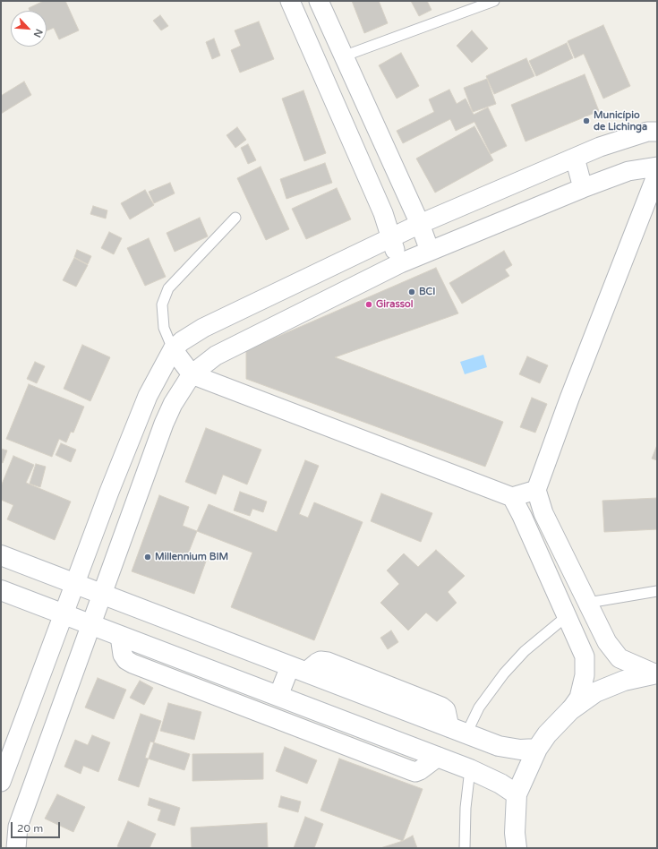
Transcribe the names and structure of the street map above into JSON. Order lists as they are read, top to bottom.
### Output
{
  "places": [
    "Município de Lichinga",
    "BCI",
    "Girassol",
    "Millennium BIM"
  ],
  "scale_bar": "20 m",
  "north": "bottom right"
}
